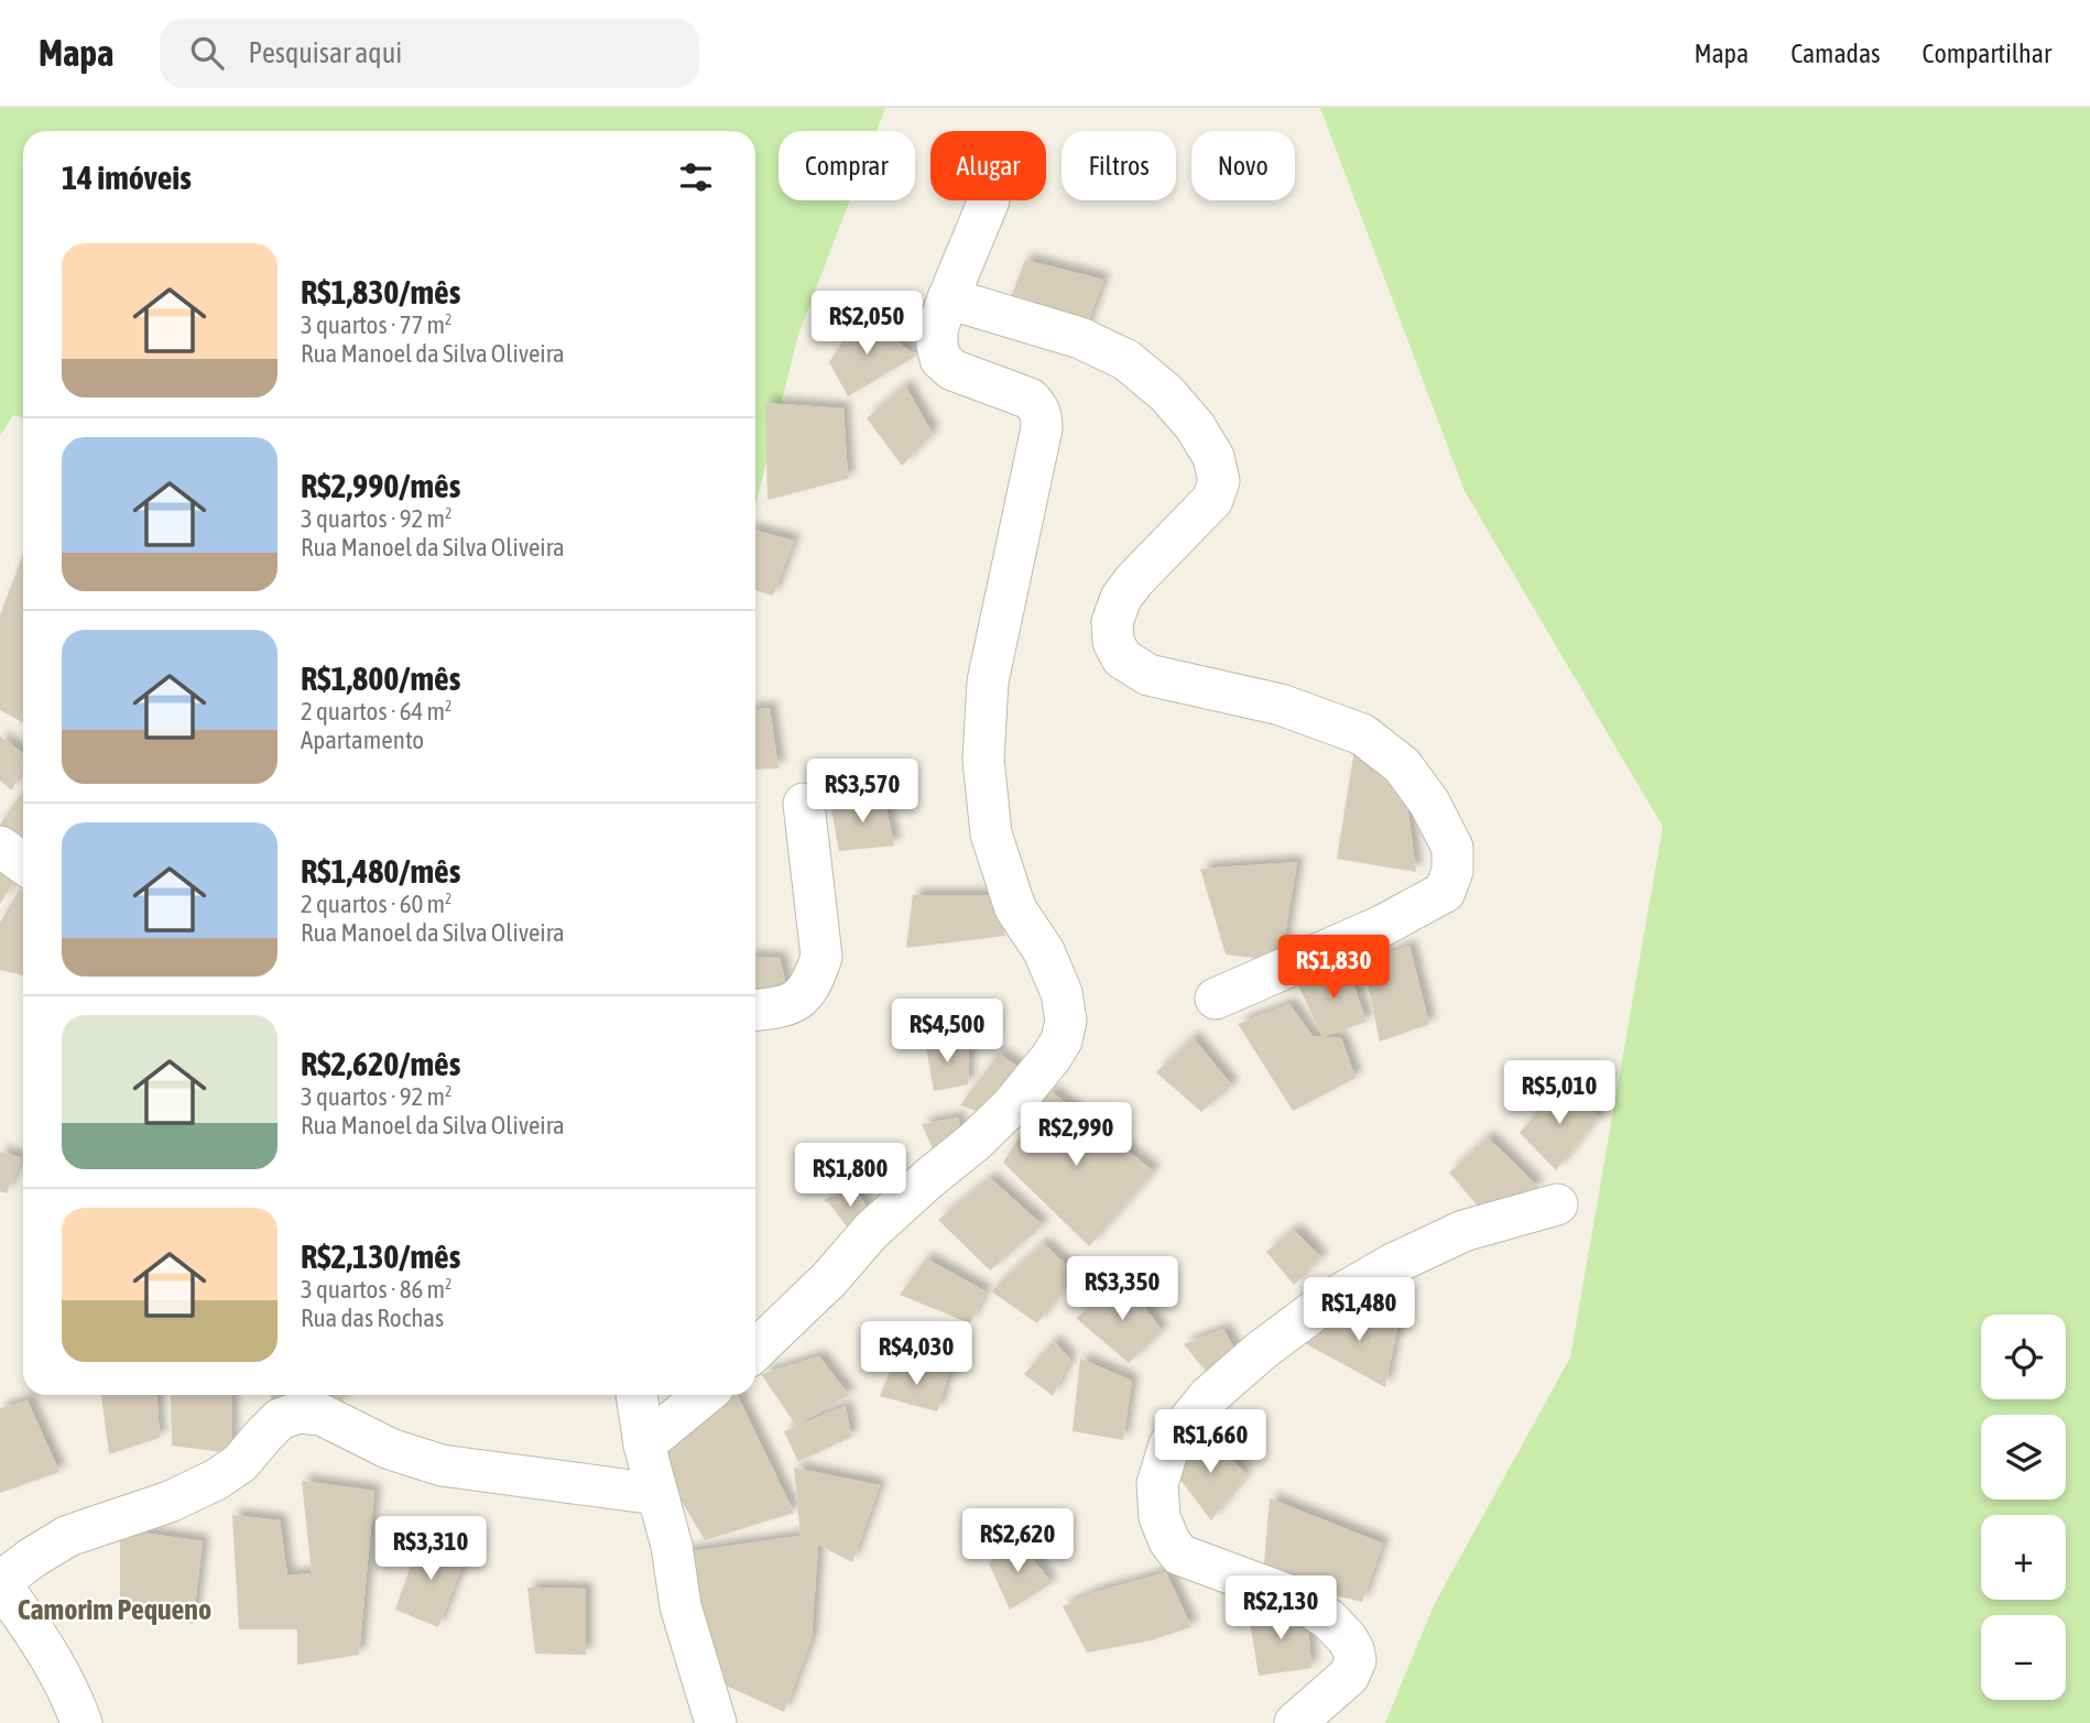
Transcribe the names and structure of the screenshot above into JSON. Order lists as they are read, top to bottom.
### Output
{
  "districts": ["Camorim Pequeno"],
  "page": {
    "header": "Mapa",
    "search": "Pesquisar aqui",
    "nav": ["Mapa", "Camadas", "Compartilhar"],
    "chip": [
      "Comprar",
      "Alugar",
      "Filtros",
      "Novo"
    ],
    "heading": "14 imóveis",
    "list": [
      {
        "name": "R$1,830/mês",
        "note": "3 quartos · 77 m² · Rua Manoel da Silva Oliveira"
      },
      {
        "name": "R$2,990/mês",
        "note": "3 quartos · 92 m² · Rua Manoel da Silva Oliveira"
      },
      {
        "name": "R$1,800/mês",
        "note": "2 quartos · 64 m² · Apartamento"
      },
      {
        "name": "R$1,480/mês",
        "note": "2 quartos · 60 m² · Rua Manoel da Silva Oliveira"
      },
      {
        "name": "R$2,620/mês",
        "note": "3 quartos · 92 m² · Rua Manoel da Silva Oliveira"
      },
      {
        "name": "R$2,130/mês",
        "note": "3 quartos · 86 m² · Rua das Rochas"
      }
    ],
    "price": [
      "R$2,050",
      "R$3,570",
      "R$1,830",
      "R$4,500",
      "R$5,010",
      "R$2,990",
      "R$1,800",
      "R$3,350",
      "R$1,480",
      "R$4,030",
      "R$1,660",
      "R$2,620",
      "R$3,310",
      "R$2,130"
    ],
    "map_buttons": ["+", "−"]
  }
}
